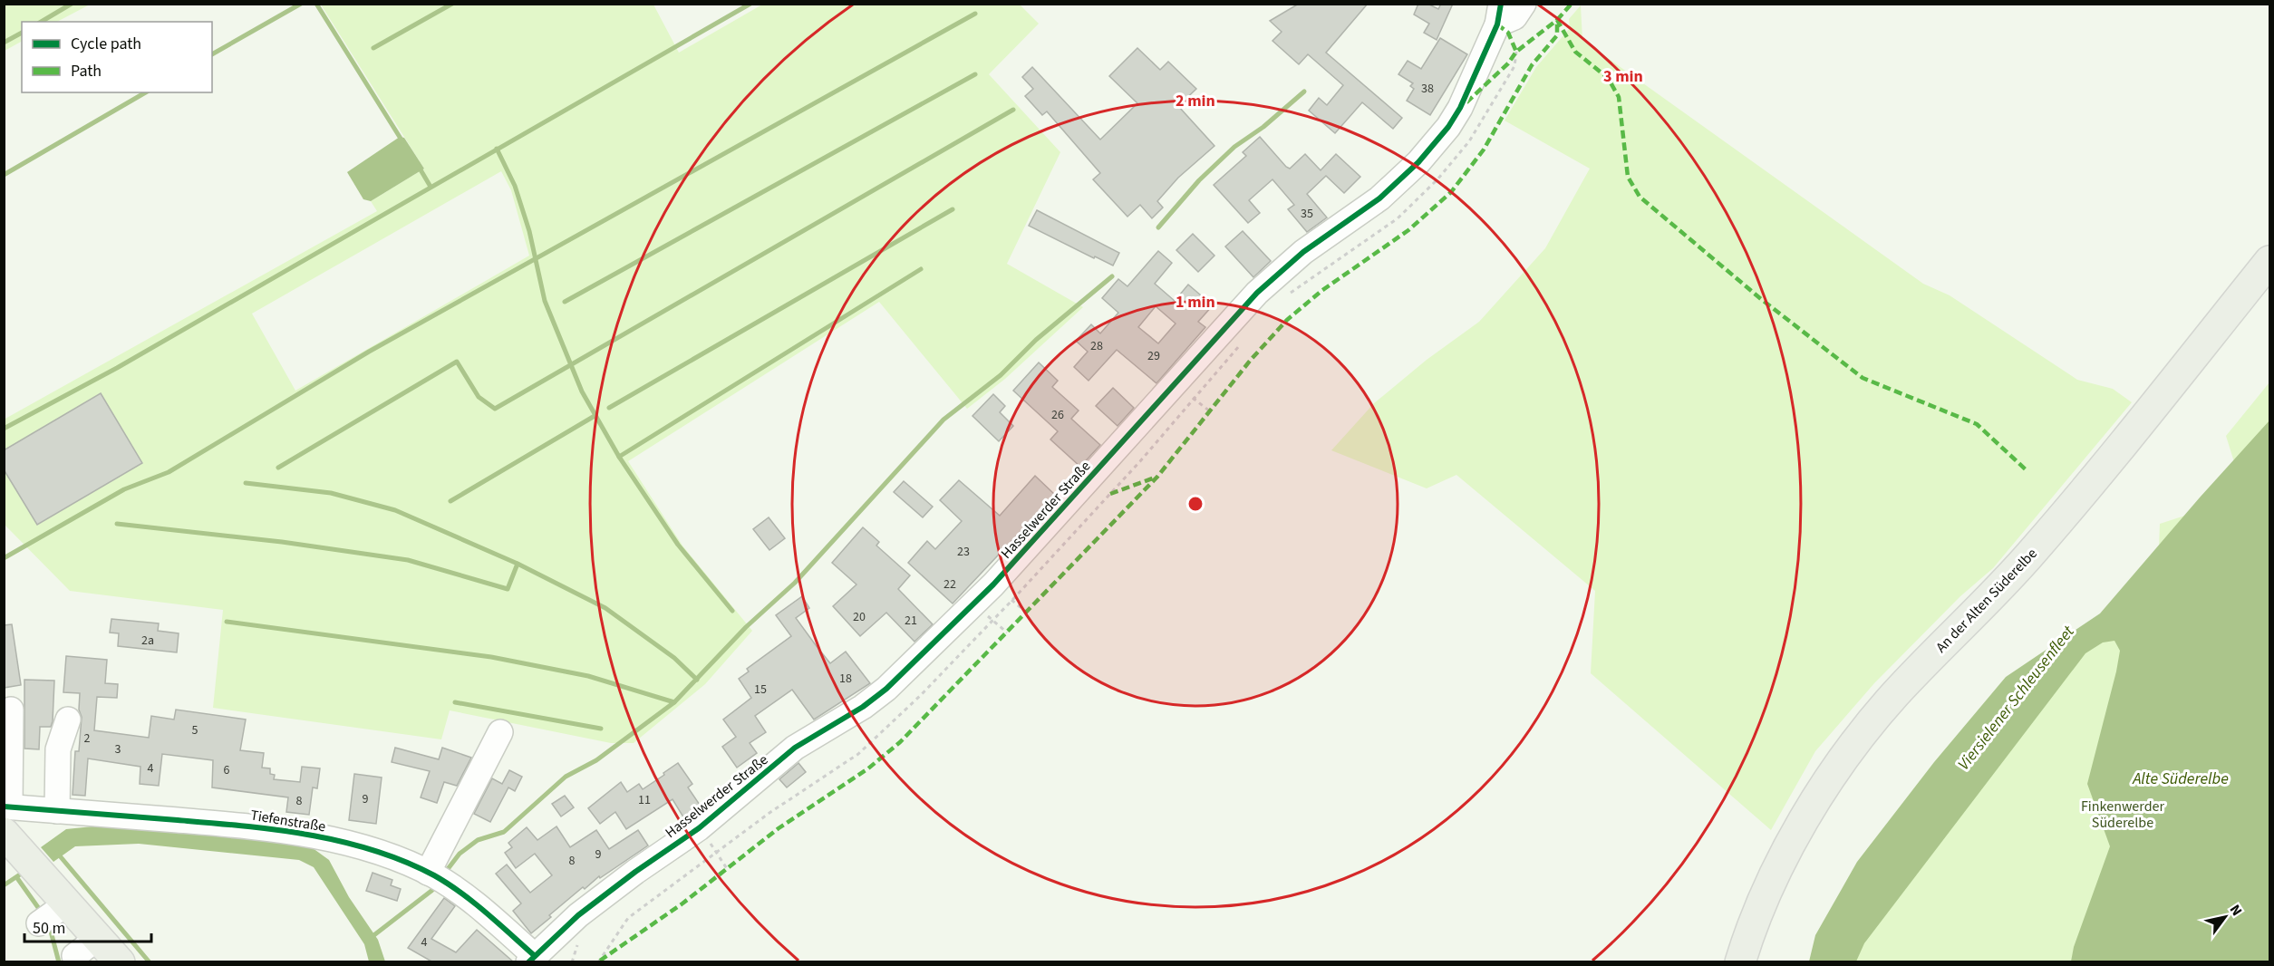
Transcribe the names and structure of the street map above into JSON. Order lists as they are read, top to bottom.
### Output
{
  "streets": {
    "main road": ["An der Alten Süderelbe"],
    "street": ["Hasselwerder Straße", "Tiefenstraße"]
  },
  "crossings": [
    ["Hasselwerder Straße", "Tiefenstraße"]
  ],
  "water": ["Viersielener Schleusenfleet", "Alte Süderelbe"],
  "parks": ["Finkenwerder Süderelbe"],
  "house_numbers": [
    "38",
    "35",
    "28",
    "29",
    "26",
    "23",
    "22",
    "20",
    "21",
    "2a",
    "18",
    "15",
    "5",
    "2",
    "3",
    "4",
    "6",
    "9",
    "11",
    "8",
    "9",
    "8",
    "4"
  ],
  "legend": ["Cycle path", "Path"],
  "scale_bar": "50 m",
  "north": "top right",
  "rings": ["3 min", "2 min", "1 min"]
}
